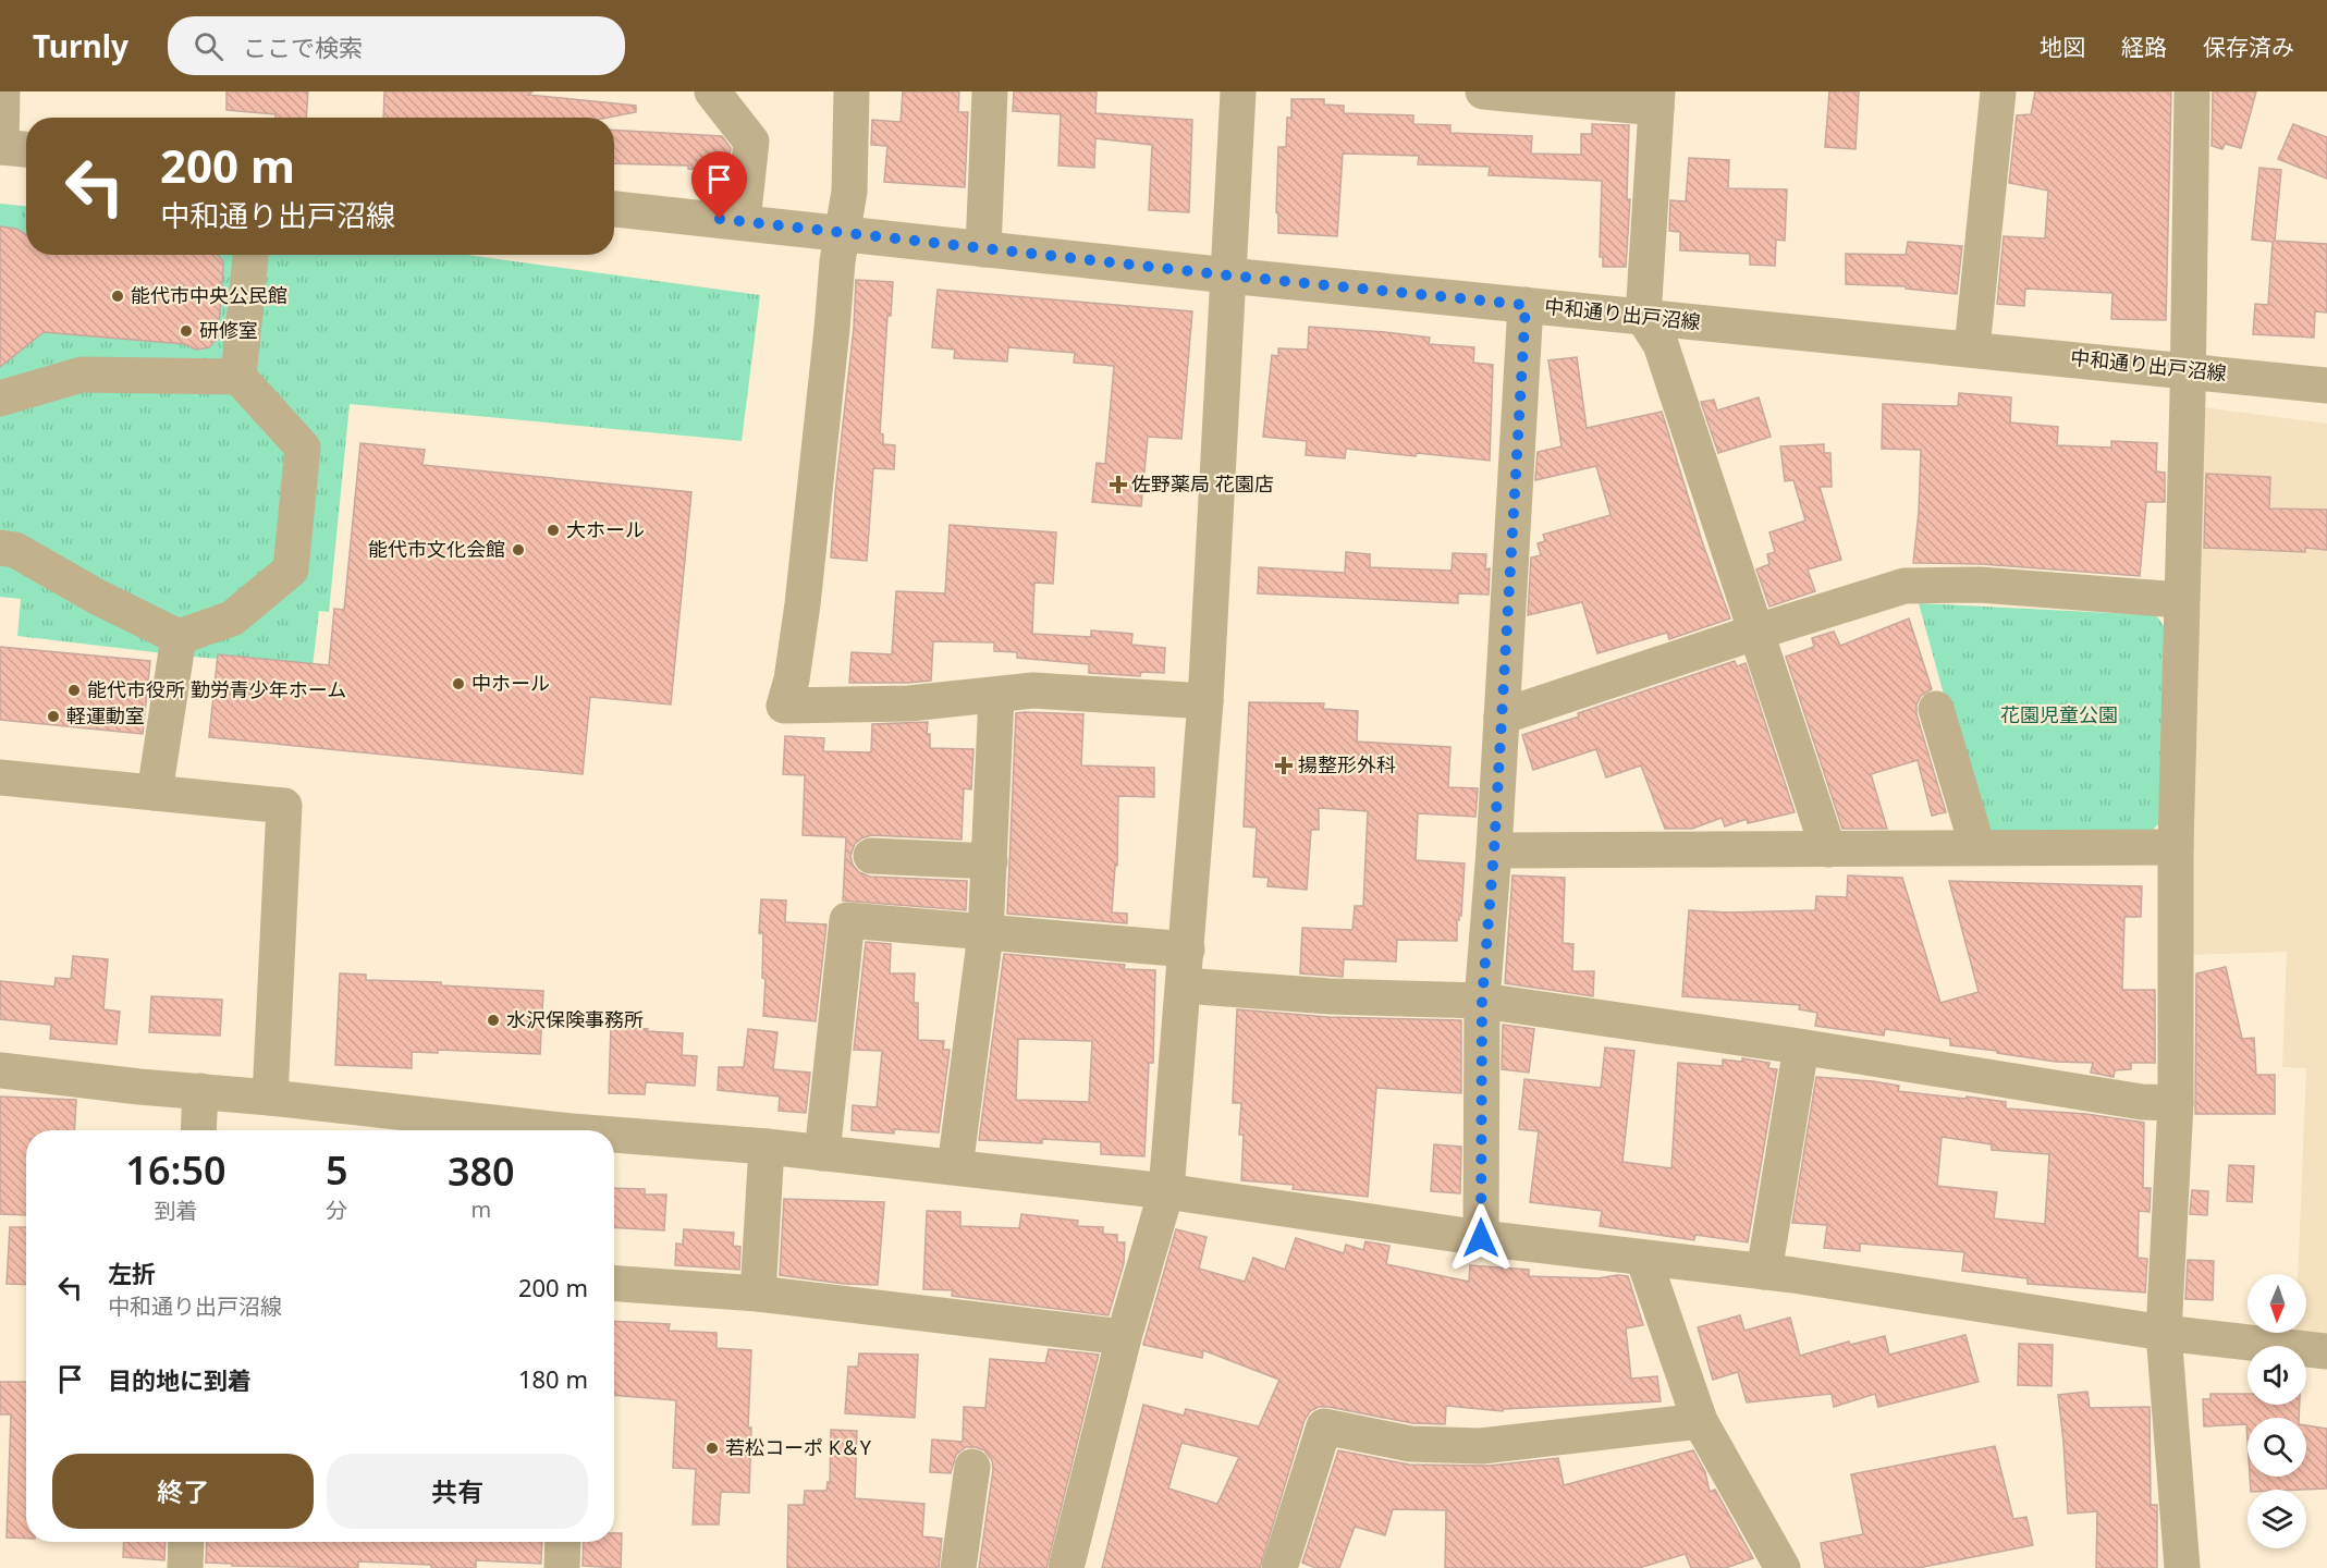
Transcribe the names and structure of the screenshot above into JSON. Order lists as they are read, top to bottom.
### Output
{
  "streets": {
    "street": ["中和通り出戸沼線"]
  },
  "parks": ["花園児童公園"],
  "places": {
    "other": [
      "能代市中央公民館",
      "研修室",
      "大ホール",
      "能代市文化会館",
      "中ホール",
      "能代市役所 勤労青少年ホーム",
      "軽運動室",
      "水沢保険事務所",
      "若松コーポ K＆Y"
    ],
    "health": ["佐野薬局 花園店", "揚整形外科"]
  },
  "north": "bottom",
  "page": {
    "header": "Turnly",
    "search": "ここで検索",
    "nav": ["地図", "経路", "保存済み"],
    "turn": ["200 m", "中和通り出戸沼線"],
    "eta": [
      "16:50",
      "到着",
      "5",
      "分",
      "380",
      "m"
    ],
    "list": [
      {
        "name": "左折",
        "note": "中和通り出戸沼線",
        "value": "200 m"
      },
      {
        "name": "目的地に到着",
        "value": "180 m"
      }
    ],
    "buttons": ["終了", "共有"]
  }
}
